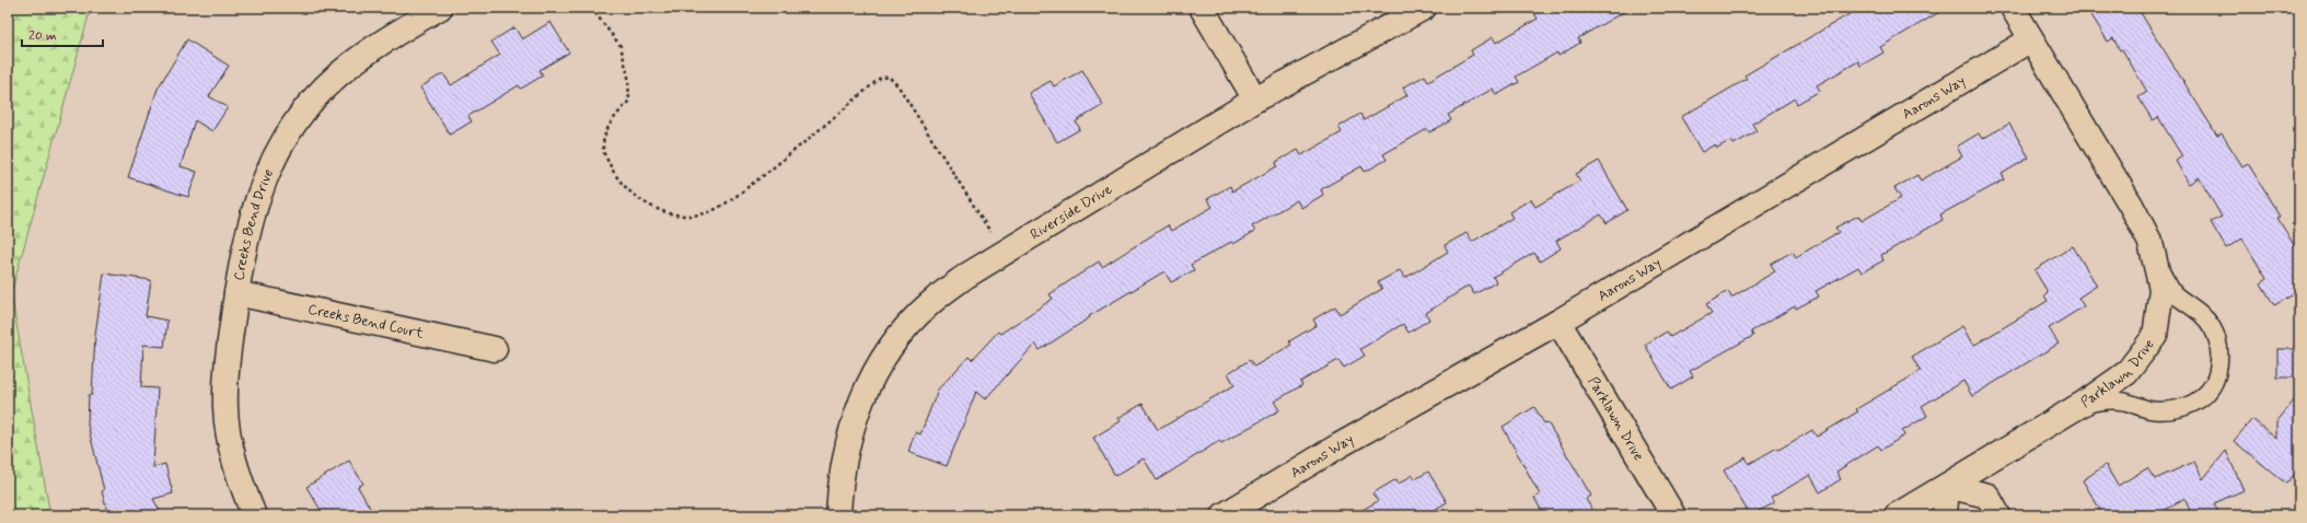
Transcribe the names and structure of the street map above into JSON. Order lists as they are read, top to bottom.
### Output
{
  "streets": {
    "street": [
      "Aarons Way",
      "Riverside Drive",
      "Creeks Bend Drive",
      "Creeks Bend Court",
      "Parklawn Drive"
    ]
  },
  "crossings": [
    ["Aarons Way", "Parklawn Drive"],
    ["Creeks Bend Drive", "Creeks Bend Court"]
  ],
  "scale_bar": "20 m"
}
